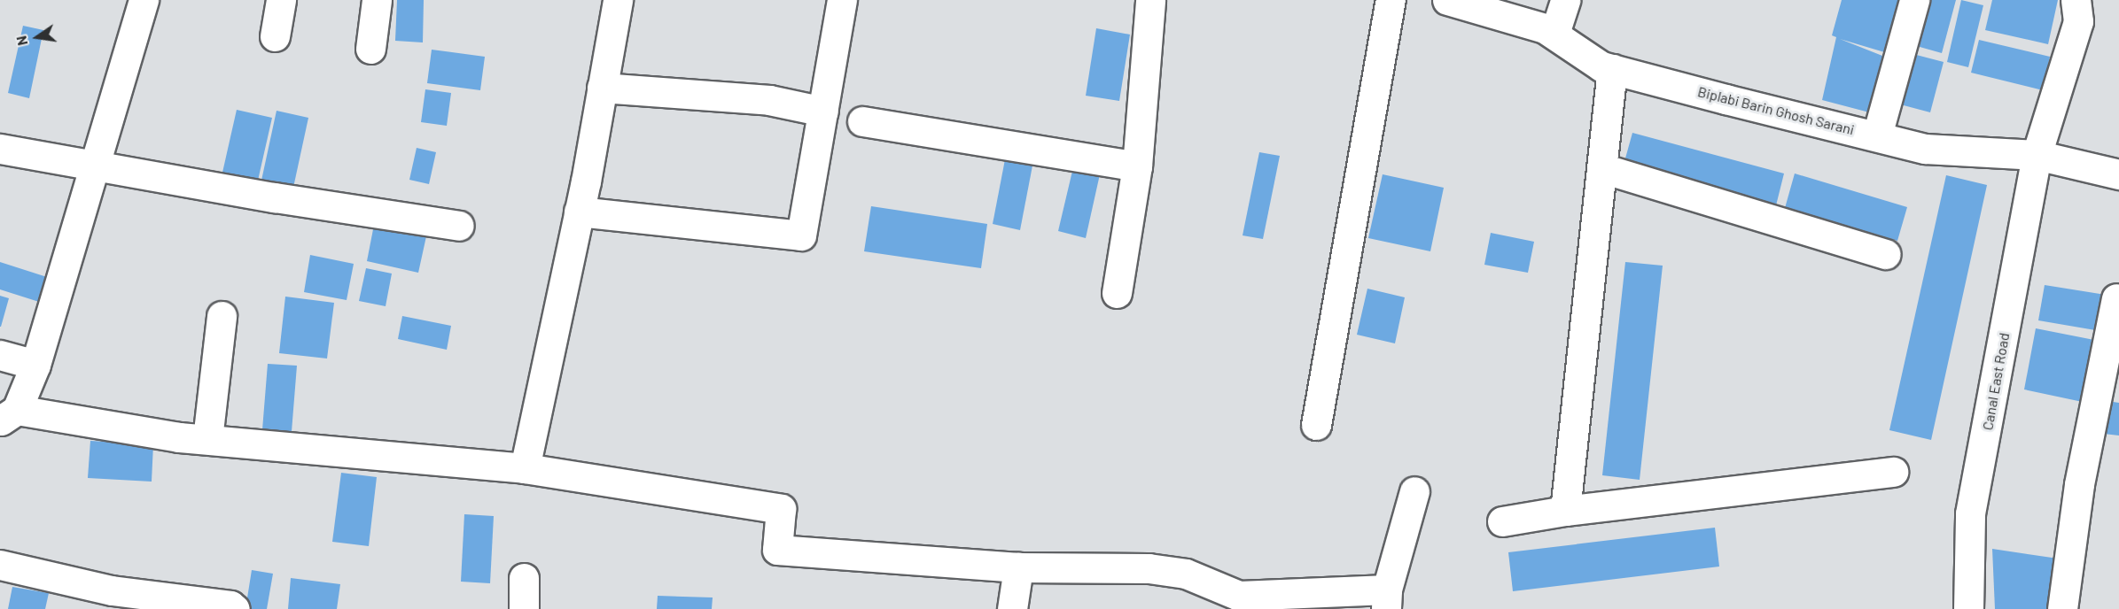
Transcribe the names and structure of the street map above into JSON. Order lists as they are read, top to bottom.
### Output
{
  "streets": {
    "street": ["Biplabi Barin Ghosh Sarani", "Canal East Road"]
  },
  "crossings": [
    ["Biplabi Barin Ghosh Sarani", "Canal East Road"]
  ],
  "north": "left"
}
